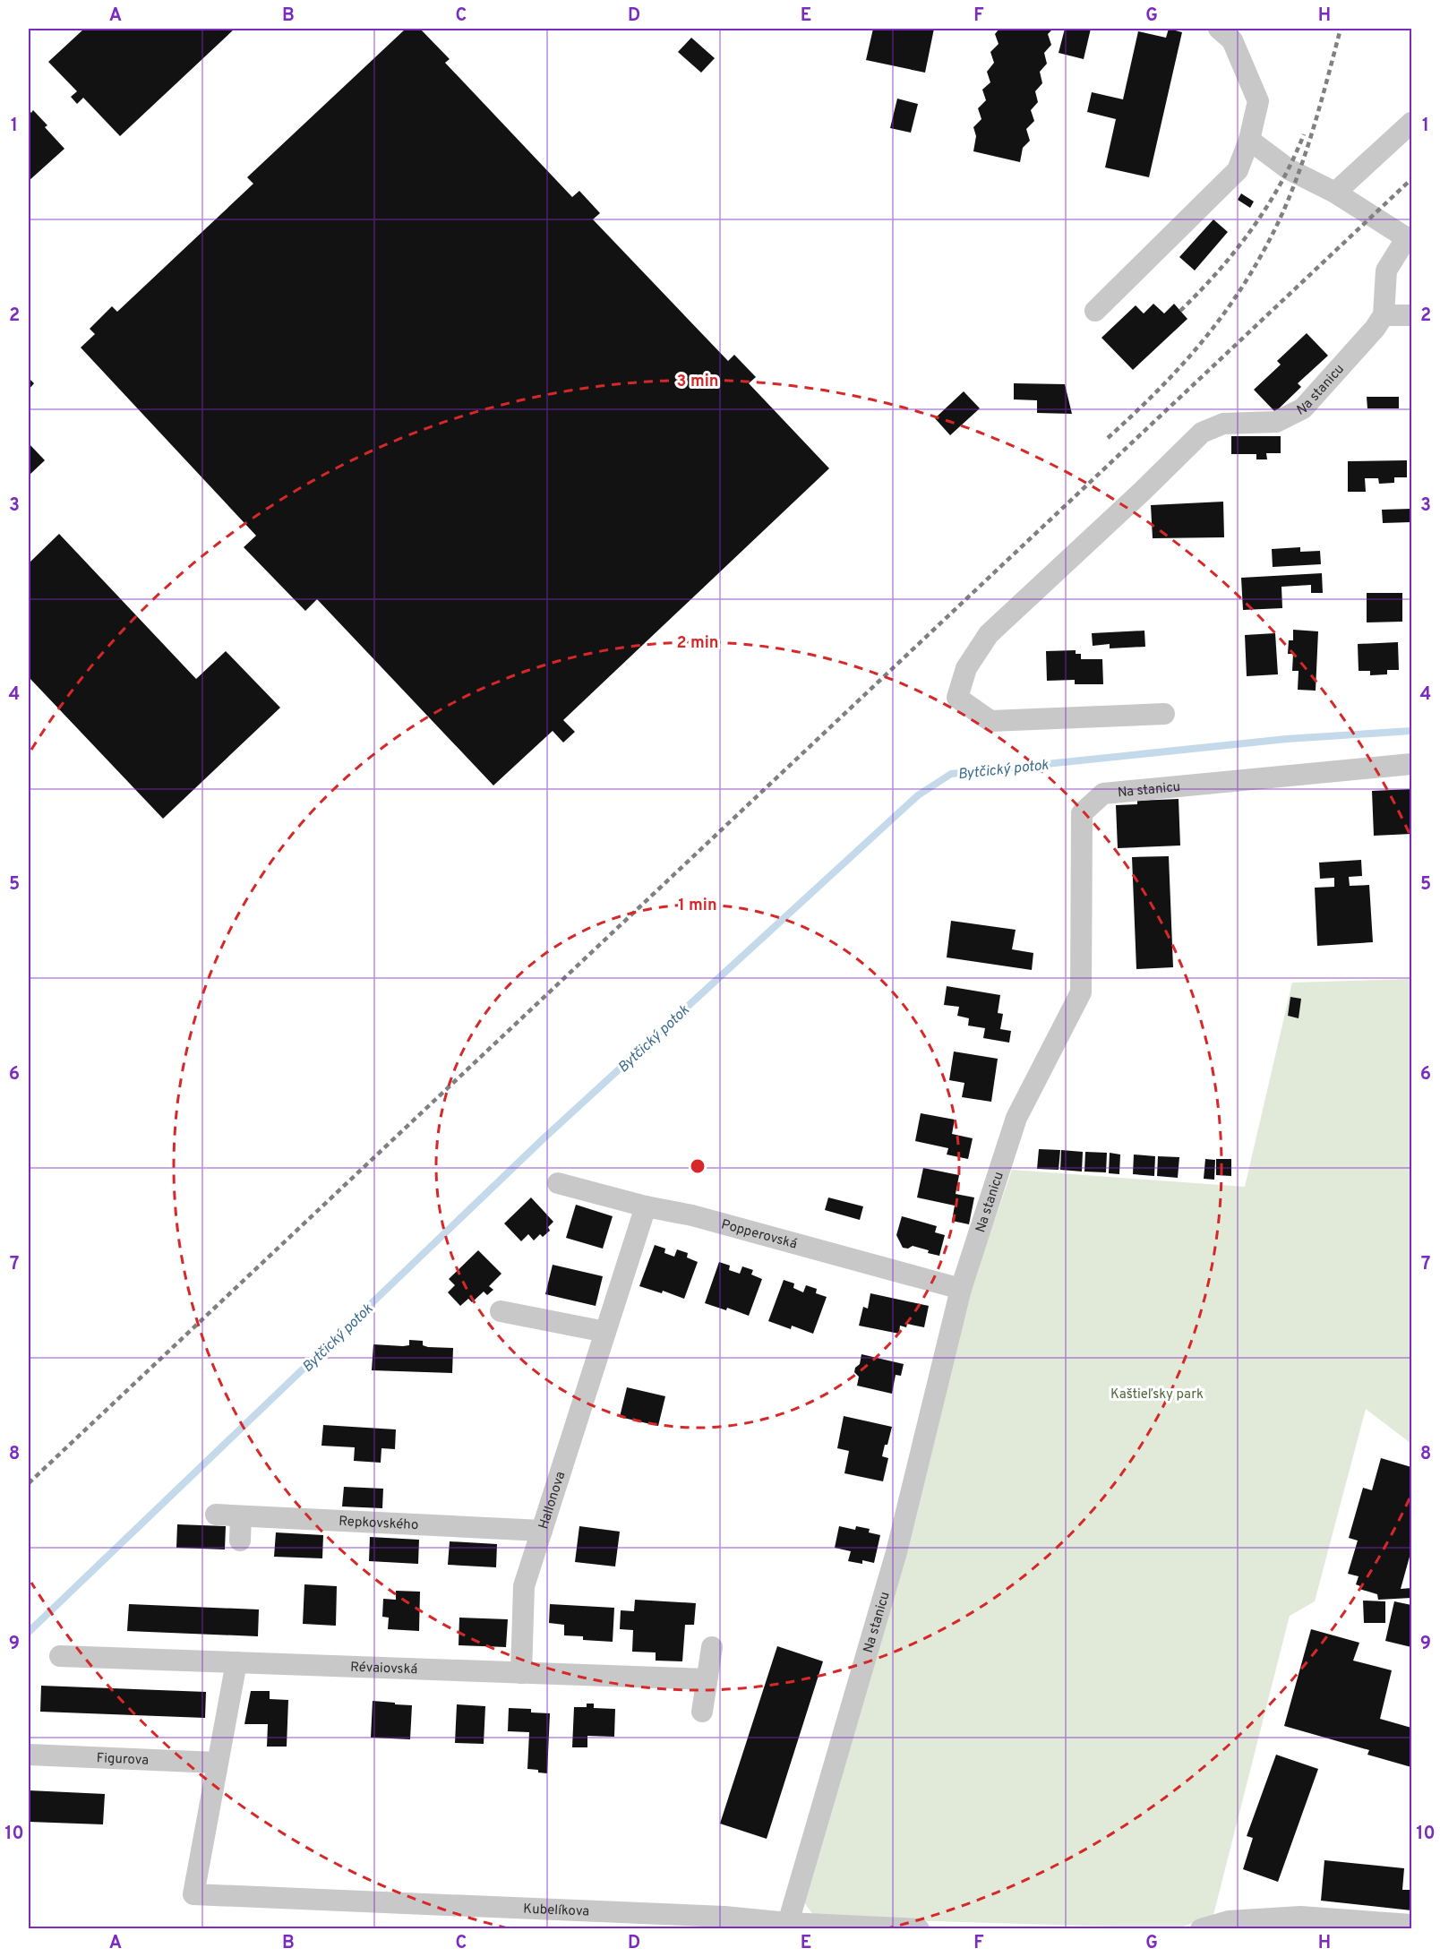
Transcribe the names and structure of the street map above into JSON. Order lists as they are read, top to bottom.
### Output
{
  "streets": {
    "street": [
      "Na stanicu",
      "Popperovská",
      "Hallonova",
      "Repkovského",
      "Révaiovská",
      "Figurova",
      "Kubelíkova"
    ]
  },
  "crossings": [
    ["Na stanicu", "Popperovská"],
    ["Na stanicu", "Kubelíkova"],
    ["Popperovská", "Hallonova"],
    ["Hallonova", "Repkovského"],
    ["Hallonova", "Révaiovská"],
    ["Figurova", "Kubelíkova"]
  ],
  "water": ["Bytčický potok"],
  "parks": ["Kaštieľsky park"],
  "grid": {
    "columns": [
      "A",
      "B",
      "C",
      "D",
      "E",
      "F",
      "G",
      "H"
    ],
    "rows": [
      "1",
      "2",
      "3",
      "4",
      "5",
      "6",
      "7",
      "8",
      "9",
      "10"
    ]
  },
  "rings": ["3 min", "2 min", "1 min"]
}
